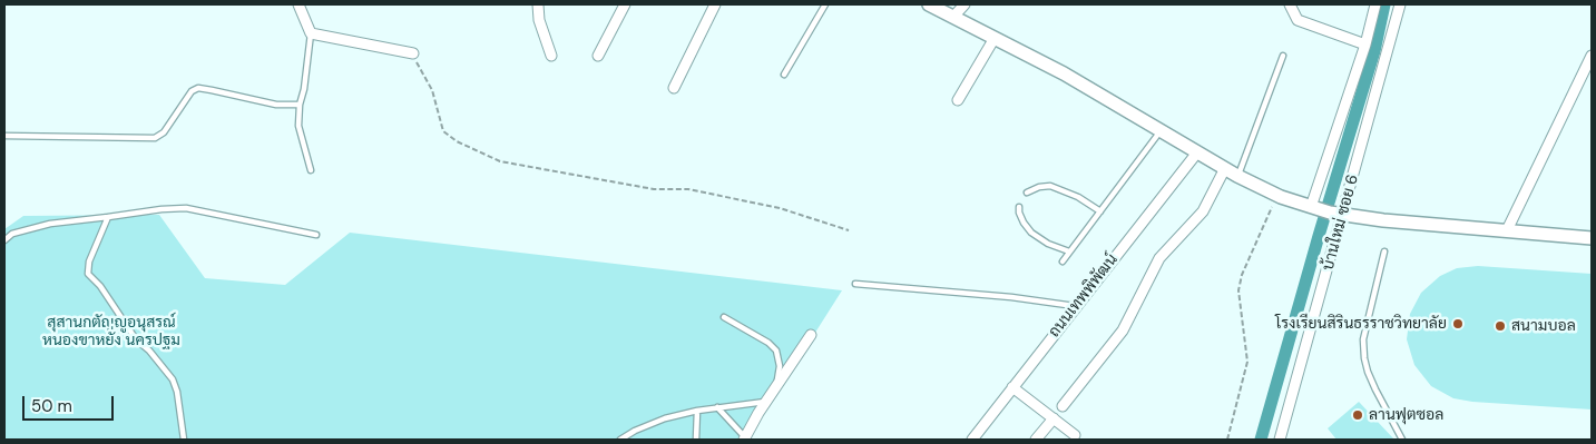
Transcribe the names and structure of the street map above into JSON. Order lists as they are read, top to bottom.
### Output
{
  "streets": {
    "street": ["บ้านใหม่ ซอย 6", "ถนนเทพพิพัฒน์"]
  },
  "parks": ["สุสานกตัญญูอนุสรณ์ หนองขาหยั่ง นครปฐม"],
  "places": ["โรงเรียนสิรินธรราชวิทยาลัย", "สนามบอล", "ลานฟุตซอล"],
  "scale_bar": "50 m"
}
